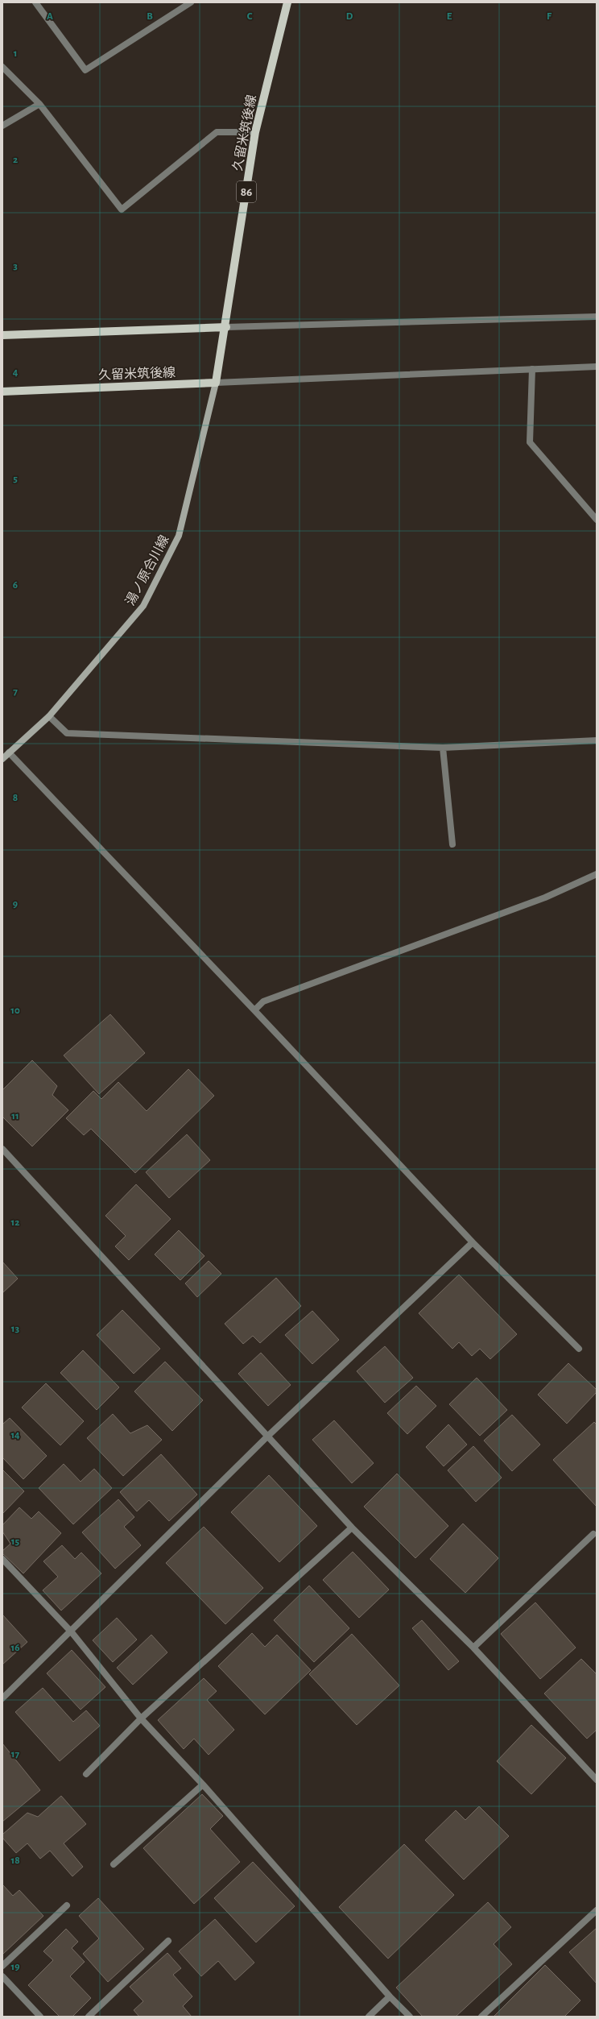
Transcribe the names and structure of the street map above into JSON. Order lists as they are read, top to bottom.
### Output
{
  "streets": {
    "main road": ["久留米筑後線", "86", "湯ノ原合川線"]
  },
  "crossings": [
    ["久留米筑後線", "湯ノ原合川線"]
  ],
  "grid": {
    "columns": [
      "A",
      "B",
      "C",
      "D",
      "E",
      "F"
    ],
    "rows": [
      "1",
      "2",
      "3",
      "4",
      "5",
      "6",
      "7",
      "8",
      "9",
      "10",
      "11",
      "12",
      "13",
      "14",
      "15",
      "16",
      "17",
      "18",
      "19"
    ]
  }
}
